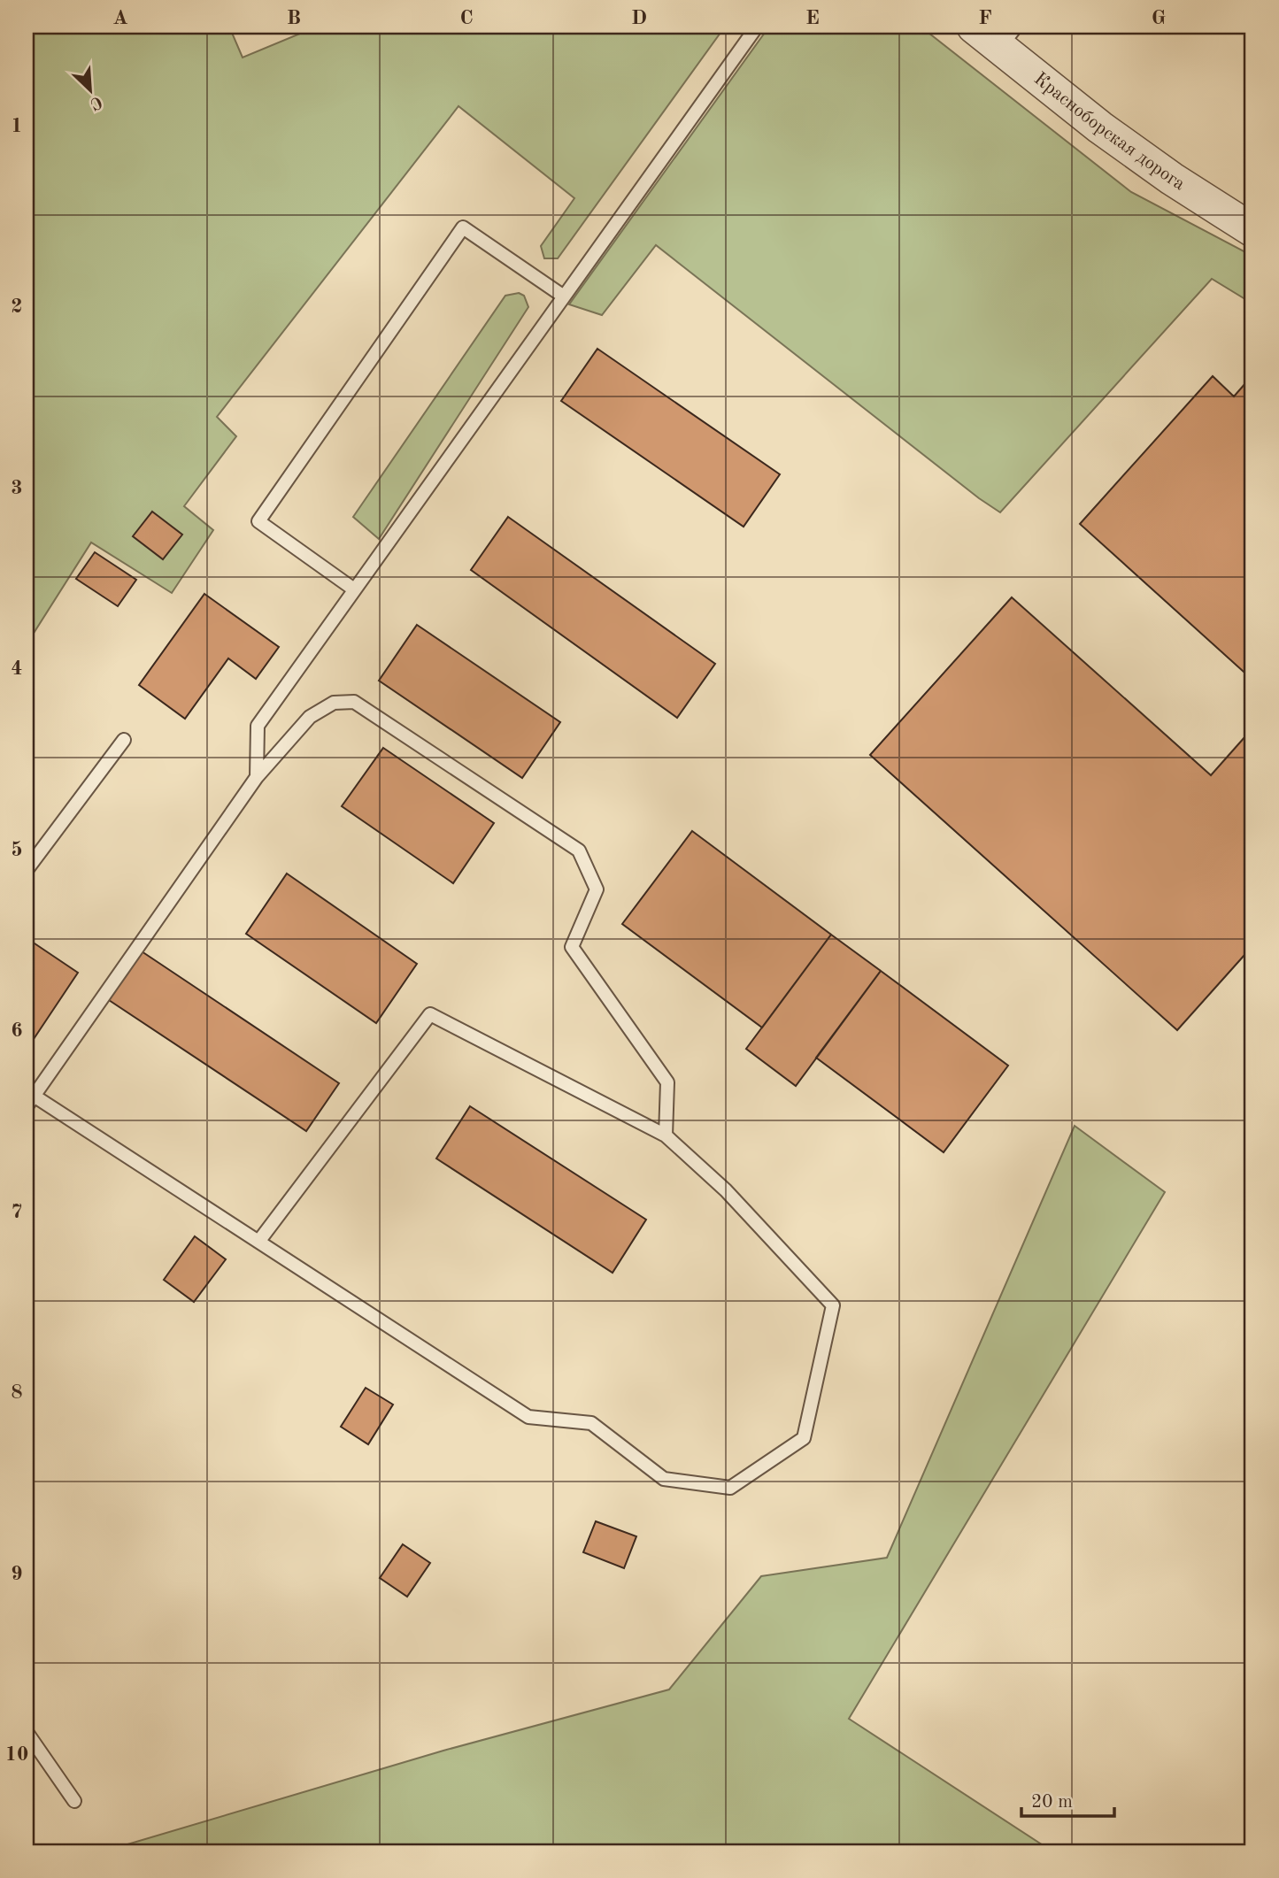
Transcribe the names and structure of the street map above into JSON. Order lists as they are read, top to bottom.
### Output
{
  "streets": {
    "street": ["Красноборская дорога"]
  },
  "scale_bar": "20 m",
  "north": "bottom right",
  "grid": {
    "columns": [
      "A",
      "B",
      "C",
      "D",
      "E",
      "F",
      "G"
    ],
    "rows": [
      "1",
      "2",
      "3",
      "4",
      "5",
      "6",
      "7",
      "8",
      "9",
      "10"
    ]
  }
}
